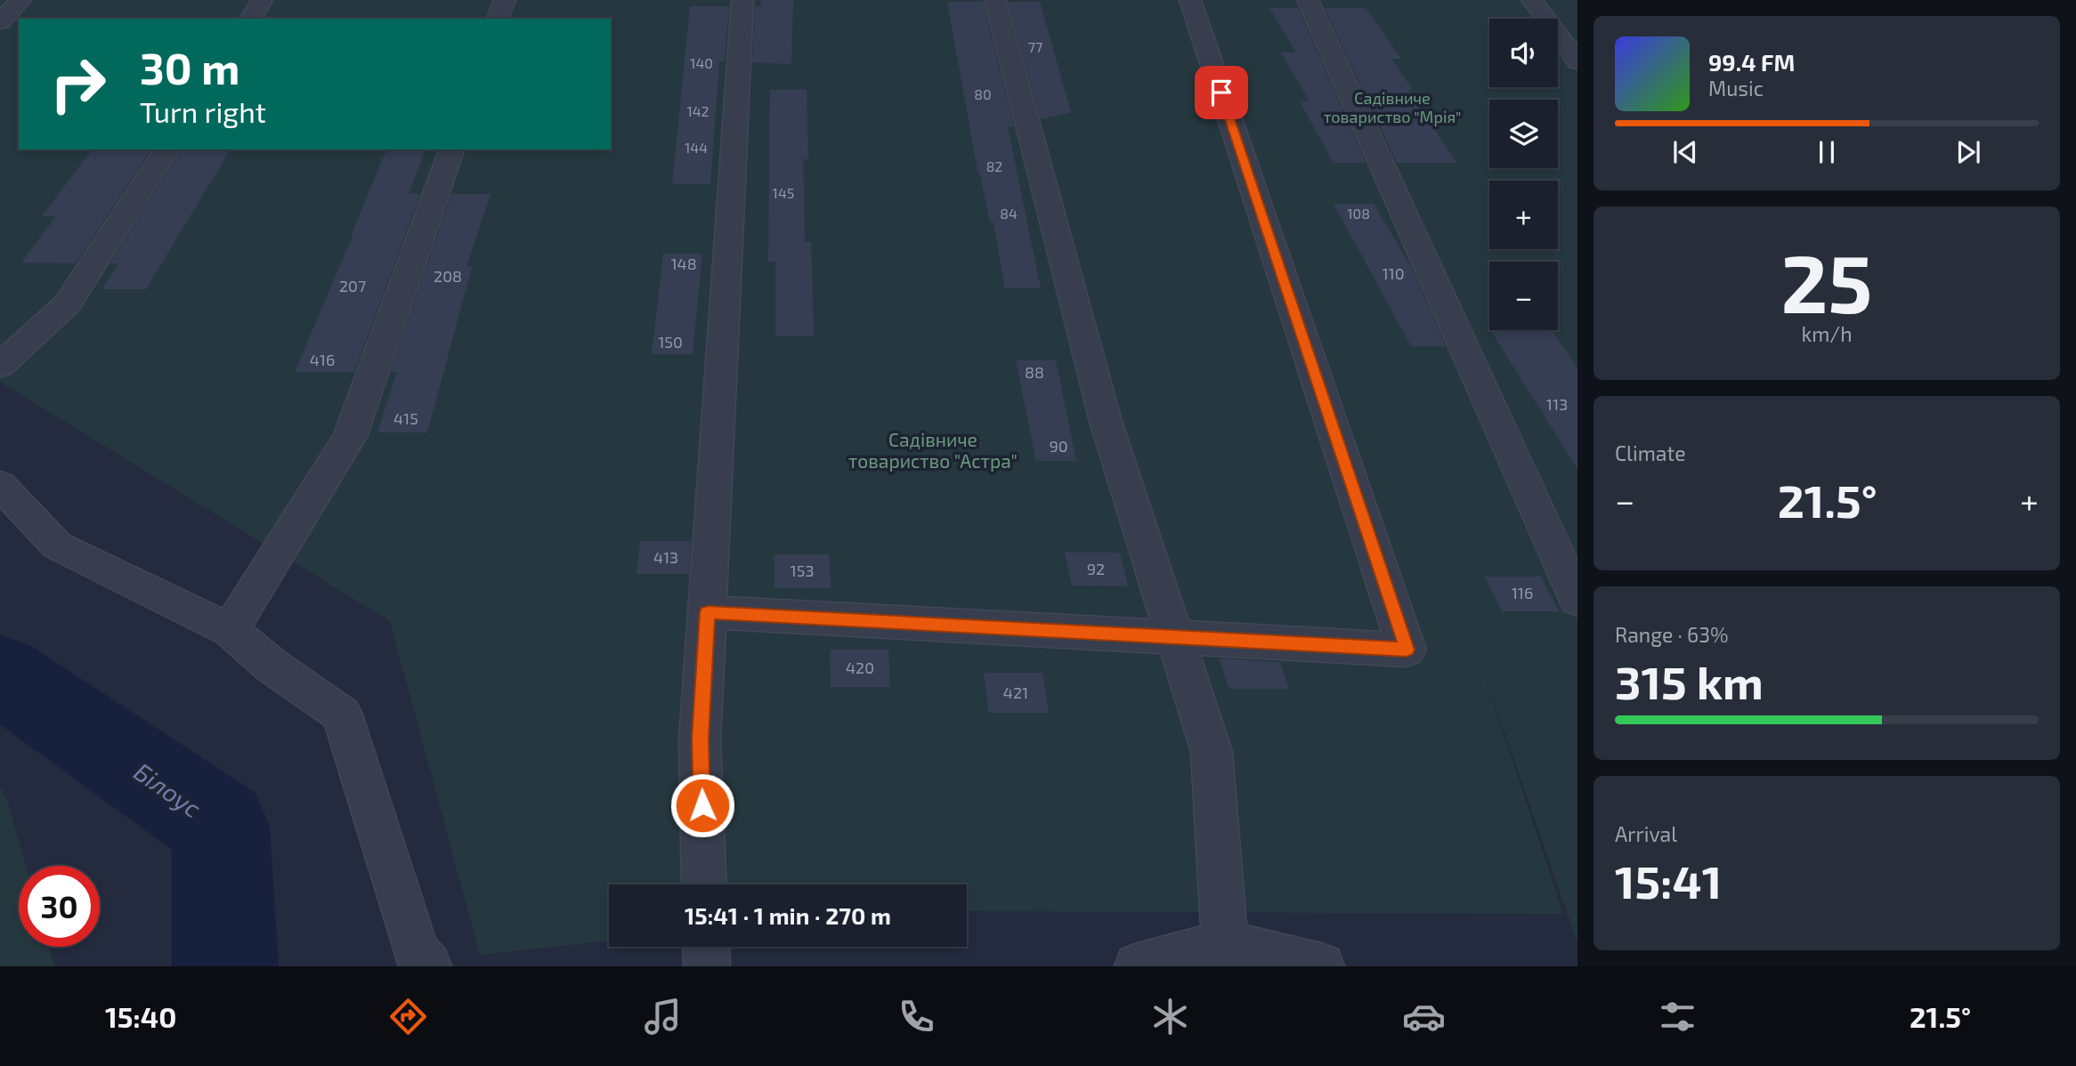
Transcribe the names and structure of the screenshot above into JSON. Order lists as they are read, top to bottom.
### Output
{
  "water": ["Білоус"],
  "parks": ["Садівниче товариство \"Мрія\"", "Садівниче товариство \"Астра\""],
  "house_numbers": [
    "77",
    "140",
    "80",
    "142",
    "144",
    "82",
    "145",
    "84",
    "108",
    "148",
    "110",
    "208",
    "207",
    "150",
    "416",
    "88",
    "113",
    "415",
    "90",
    "413",
    "92",
    "153",
    "116",
    "420",
    "421"
  ],
  "page": {
    "map_buttons": ["+", "−"],
    "turn": ["30 m", "Turn right"],
    "song": ["99.4 FM", "Music"],
    "tile": [
      ["25", "km/h"],
      "Climate",
      ["Range · 63%", "315 km"],
      ["Arrival", "15:41"]
    ],
    "heat": ["−", "21.5°", "+"],
    "limit": "30",
    "trip": "15:41 · 1 min · 270 m",
    "tabs": ["15:40", "21.5°"]
  }
}
